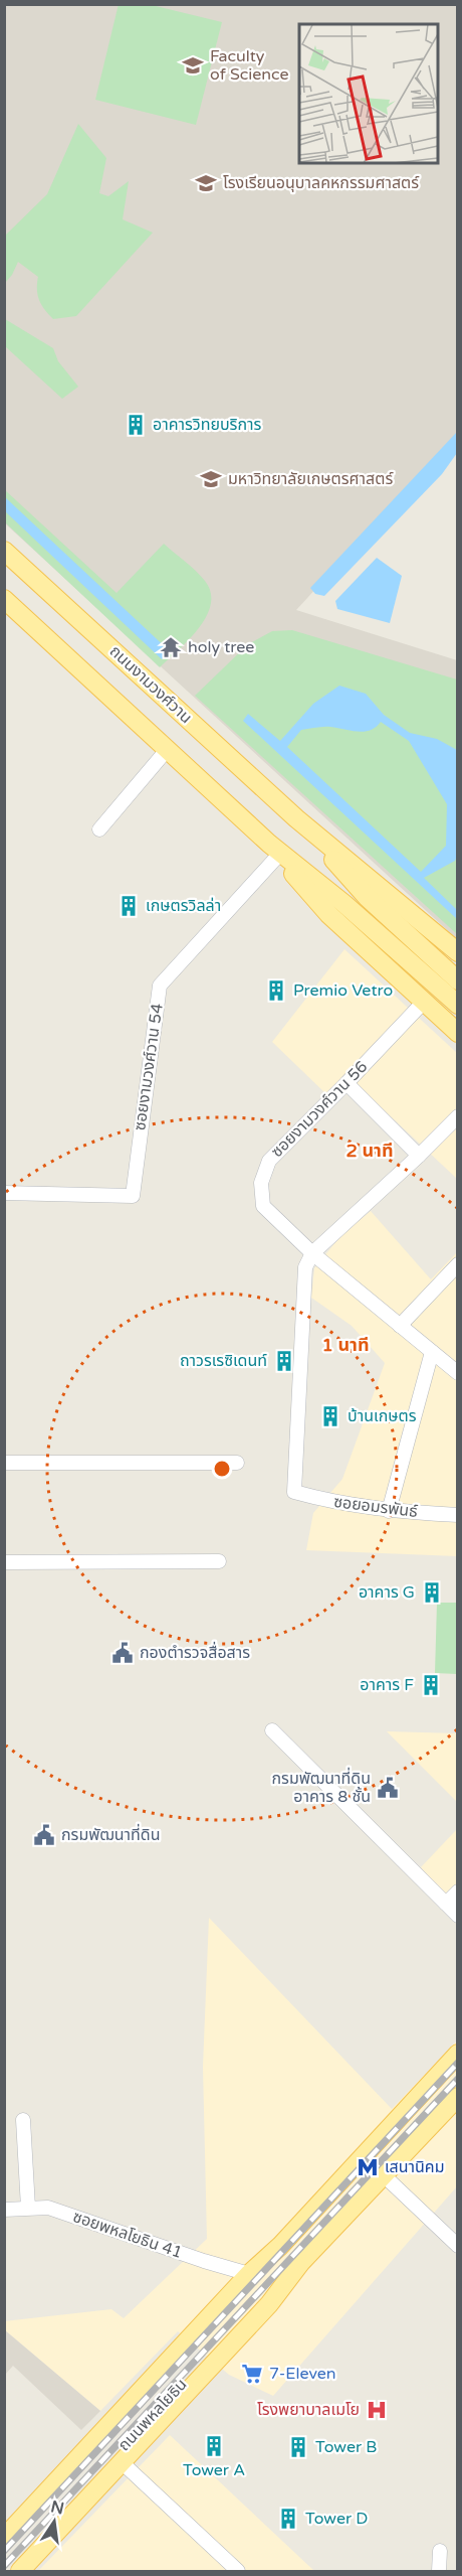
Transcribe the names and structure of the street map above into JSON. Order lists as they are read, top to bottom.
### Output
{
  "streets": {
    "main road": ["ถนนงามวงศ์วาน", "ถนนพหลโยธิน"],
    "street": [
      "ซอยงามวงศ์วาน 54",
      "ซอยงามวงศ์วาน 56",
      "ซอยอมรพันธ์",
      "ซอยพหลโยธิน 41"
    ]
  },
  "crossings": [
    ["ซอยงามวงศ์วาน 56", "ซอยอมรพันธ์"],
    ["ซอยพหลโยธิน 41", "ถนนพหลโยธิน"]
  ],
  "places": {
    "school or university": ["Faculty of Science", "โรงเรียนอนุบาลคหกรรมศาสตร์", "มหาวิทยาลัยเกษตรศาสตร์"],
    "building": [
      "อาคารวิทยบริการ",
      "เกษตรวิลล่า",
      "Premio Vetro",
      "ถาวรเรซิเดนท์",
      "บ้านเกษตร",
      "อาคาร G",
      "อาคาร F",
      "Tower A",
      "Tower B",
      "Tower D"
    ],
    "temple": ["holy tree"],
    "public building": ["กองตำรวจสื่อสาร", "กรมพัฒนาที่ดิน อาคาร 8 ชั้น", "กรมพัฒนาที่ดิน"],
    "metro station": ["เสนานิคม"],
    "supermarket": ["7-Eleven"],
    "hospital": ["โรงพยาบาลเมโย"]
  },
  "north": "top",
  "rings": ["2 นาที", "1 นาที"]
}
